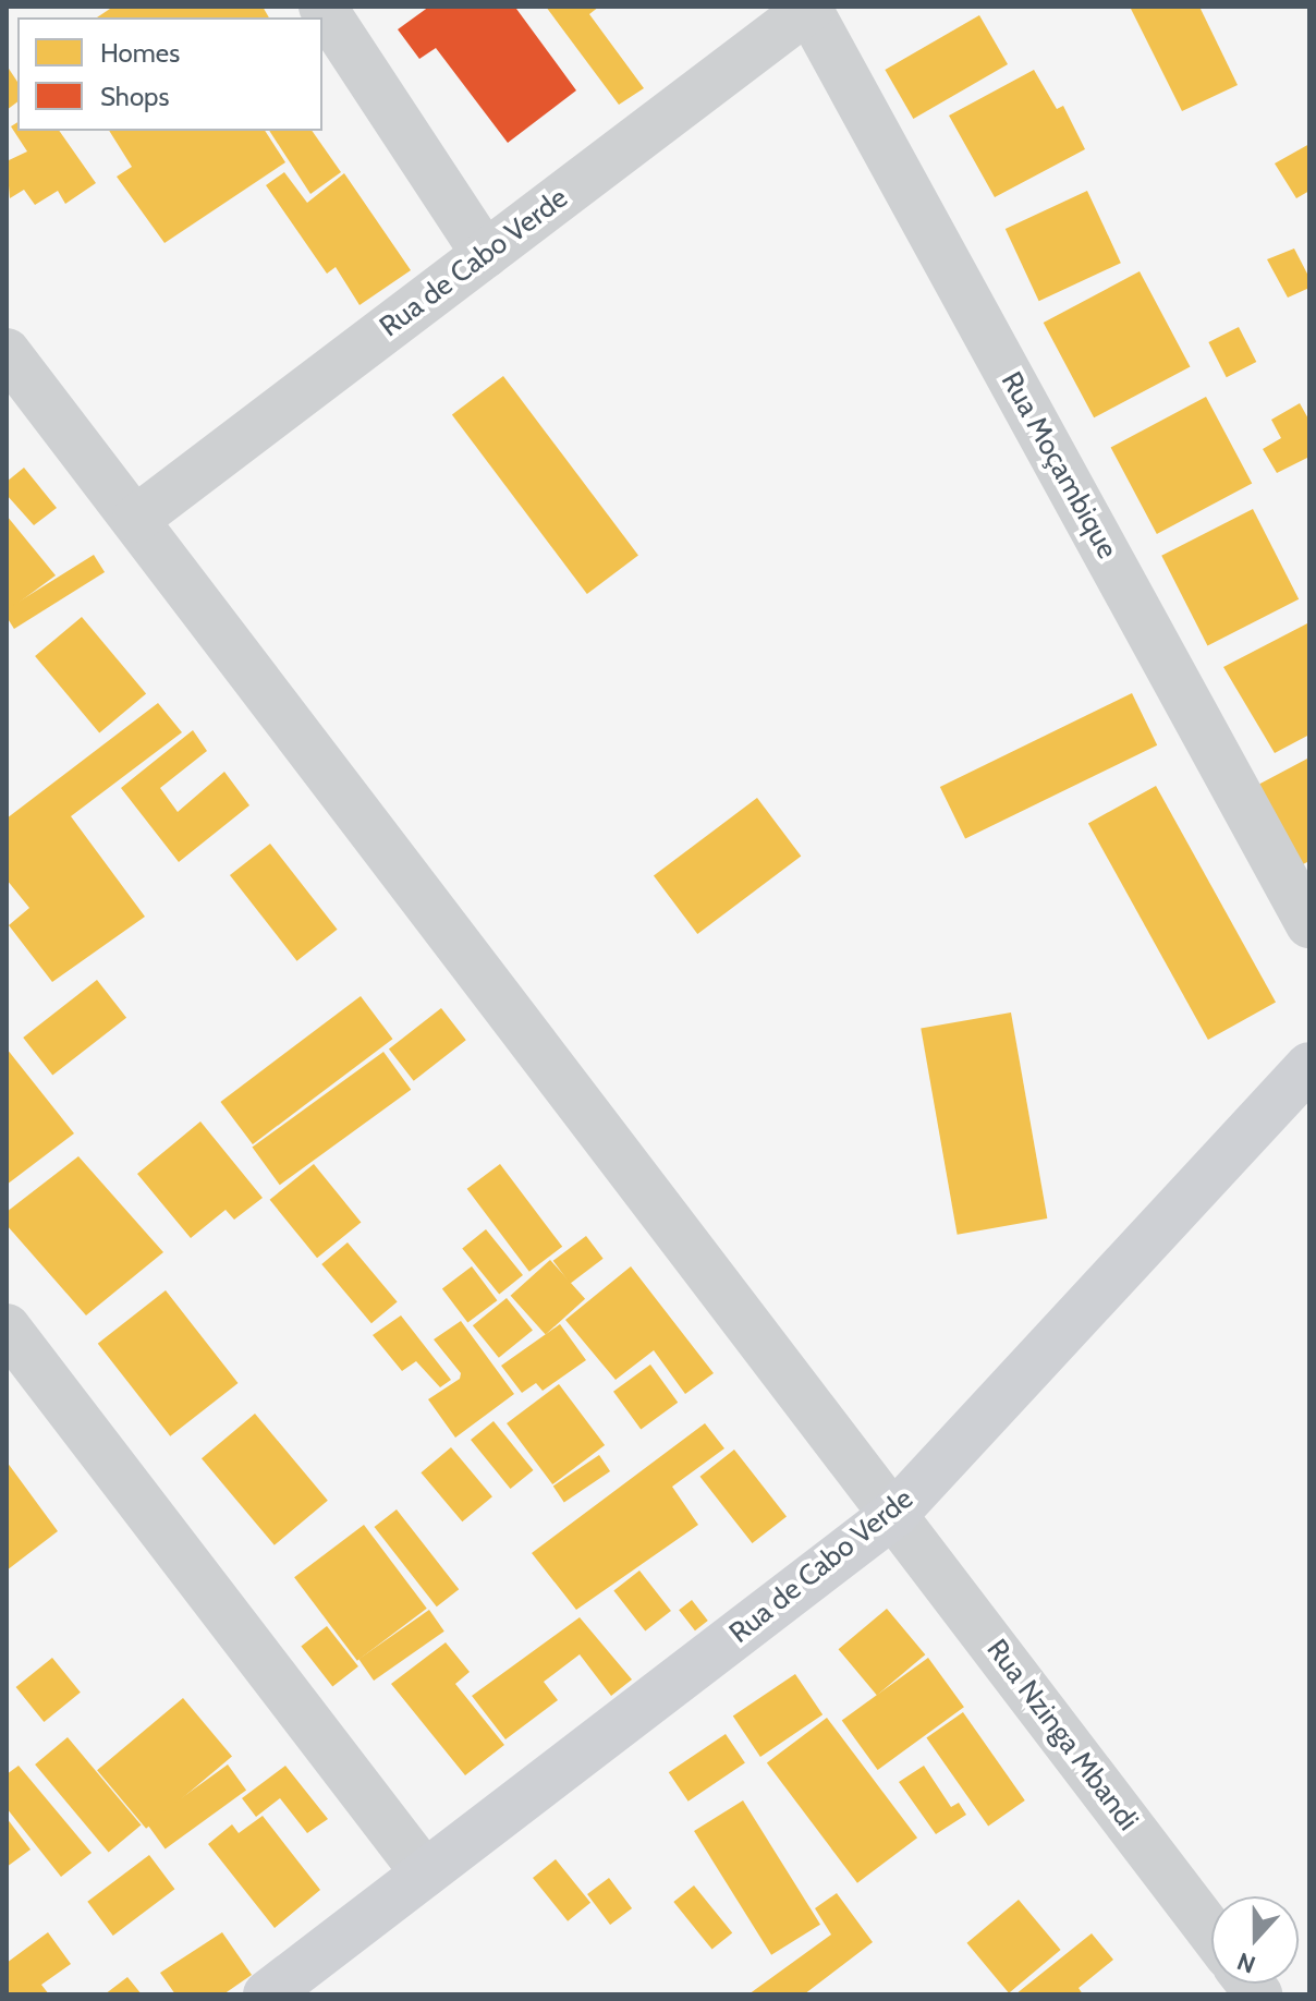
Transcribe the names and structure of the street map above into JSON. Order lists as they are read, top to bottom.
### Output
{
  "streets": {
    "main road": ["Rua de Cabo Verde"],
    "street": ["Rua Moçambique", "Rua Nzinga Mbandi"]
  },
  "crossings": [
    ["Rua de Cabo Verde", "Rua Moçambique"],
    ["Rua de Cabo Verde", "Rua Nzinga Mbandi"]
  ],
  "legend": ["Homes", "Shops"],
  "north": "bottom"
}
